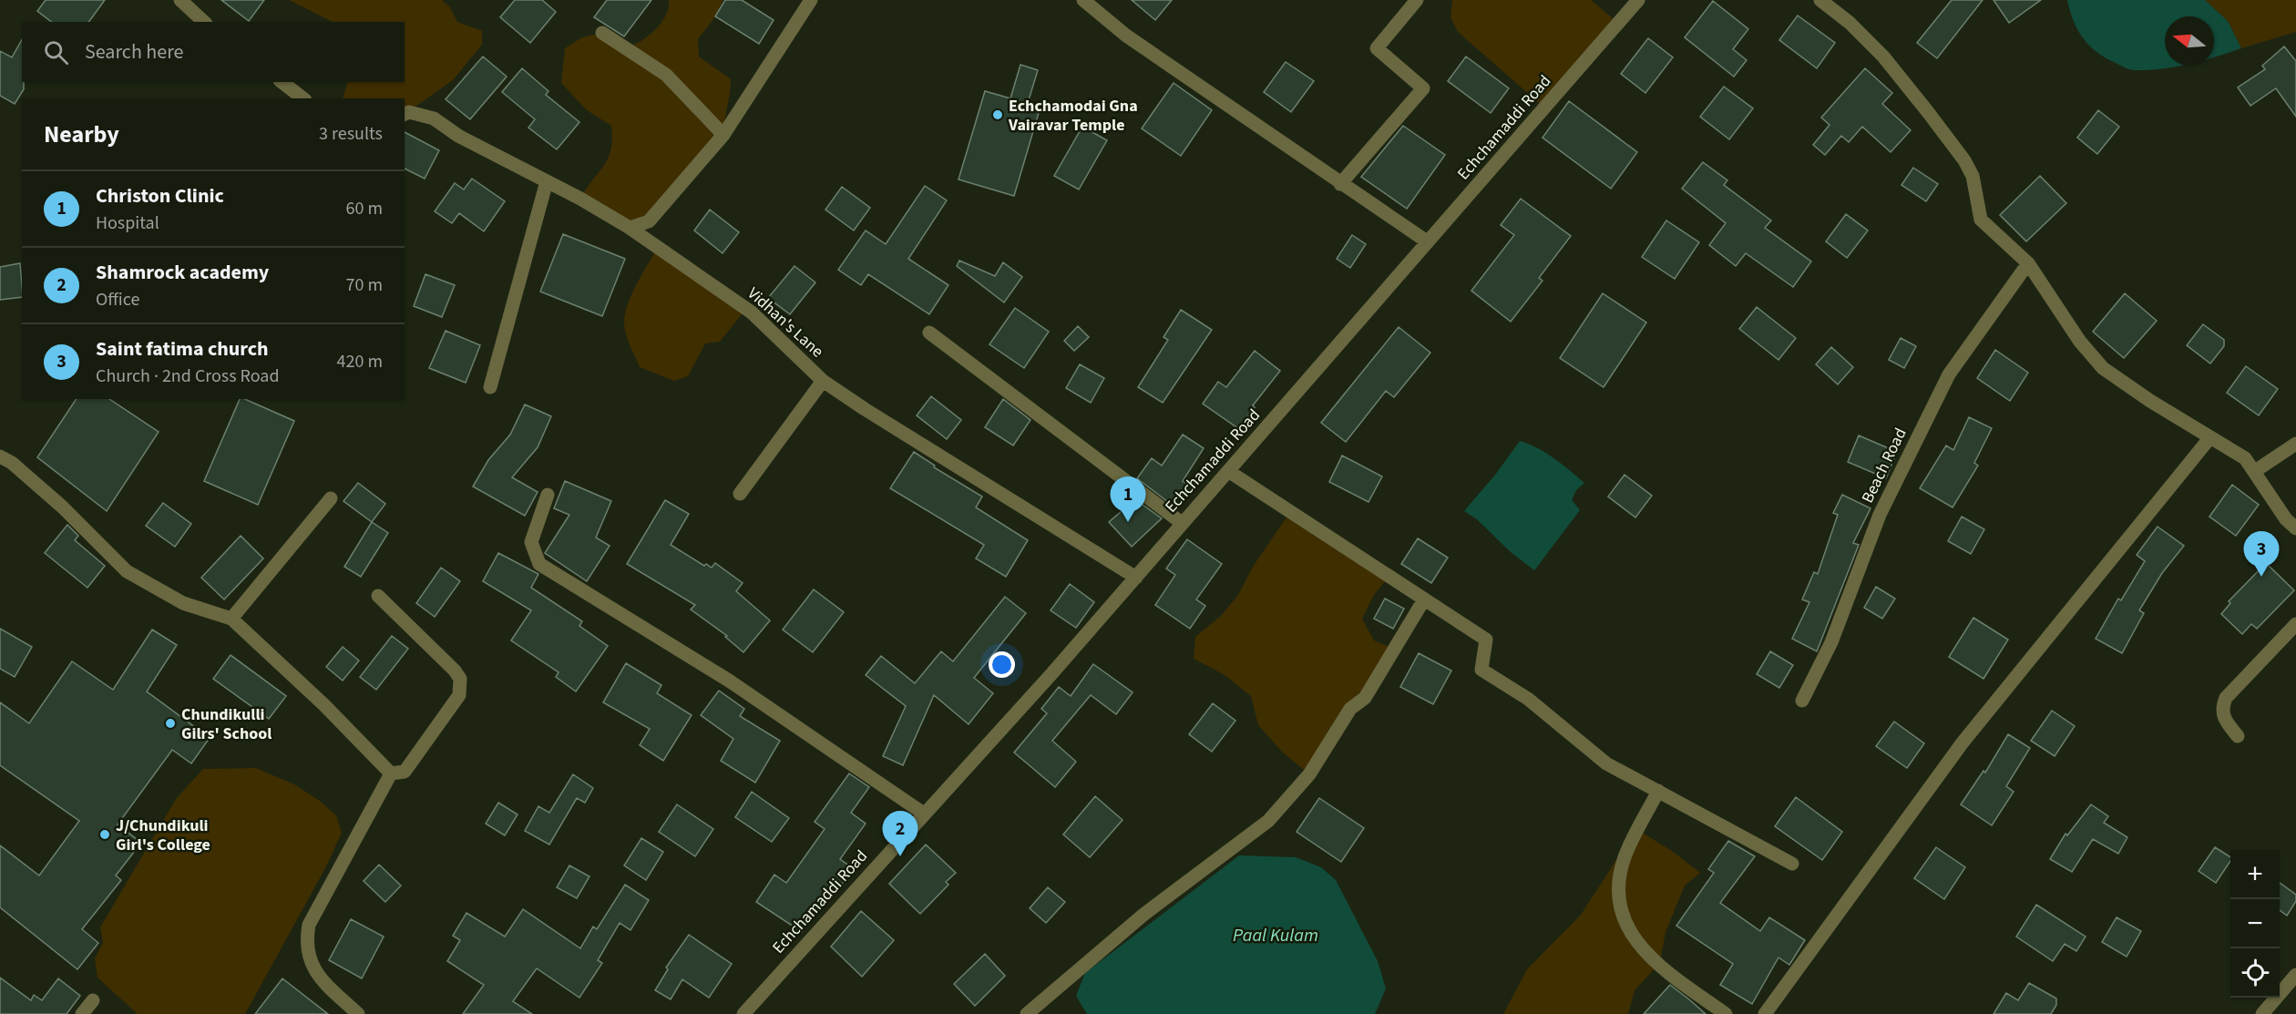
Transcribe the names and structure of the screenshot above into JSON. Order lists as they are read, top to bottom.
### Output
{
  "streets": {
    "street": ["Echchamaddi Road", "Vidhan's Lane", "Beach Road"]
  },
  "crossings": [
    ["Echchamaddi Road", "Vidhan's Lane"]
  ],
  "water": ["Paal Kulam"],
  "places": ["Echchamodai Gna Vairavar Temple", "Chundikulli Gilrs' School", "J/Chundikuli Girl's College"],
  "north": "left",
  "page": {
    "search": "Search here",
    "heading": ["Nearby", "3 results"],
    "list": [
      {
        "mark": "1",
        "name": "Christon Clinic",
        "note": "Hospital",
        "value": "60 m"
      },
      {
        "mark": "2",
        "name": "Shamrock academy",
        "note": "Office",
        "value": "70 m"
      },
      {
        "mark": "3",
        "name": "Saint fatima church",
        "note": "Church · 2nd Cross Road",
        "value": "420 m"
      }
    ],
    "pins": ["1", "3", "2"],
    "map_buttons": ["+", "−"]
  }
}
